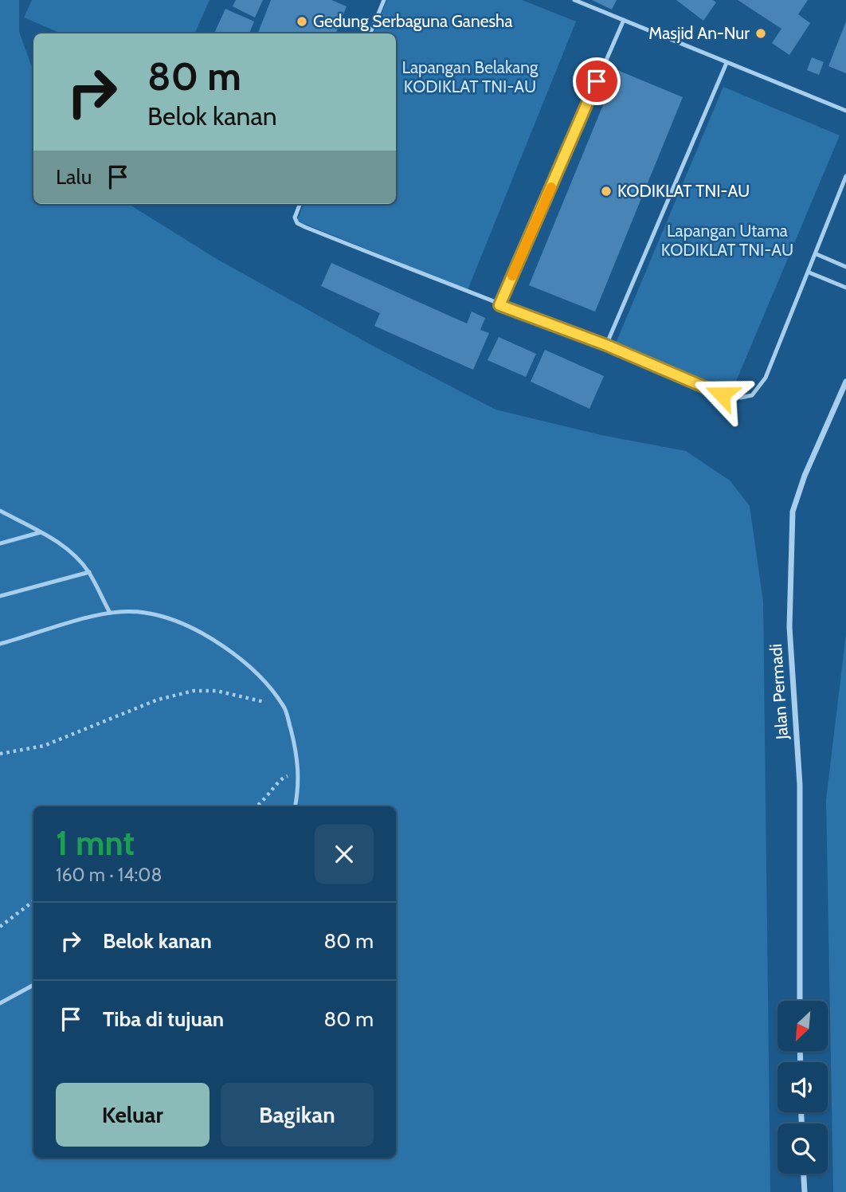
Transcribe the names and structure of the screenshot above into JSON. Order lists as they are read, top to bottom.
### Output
{
  "streets": {
    "street": ["Jalan Permadi"]
  },
  "parks": ["Lapangan Belakang KODIKLAT TNI-AU", "Lapangan Utama KODIKLAT TNI-AU"],
  "places": ["Gedung Serbaguna Ganesha", "Masjid An-Nur", "KODIKLAT TNI-AU"],
  "north": "bottom left",
  "page": {
    "turn": ["80 m", "Belok kanan"],
    "then": "Lalu",
    "heading": ["1 mnt", "160 m · 14:08"],
    "list": [
      {
        "name": "Belok kanan",
        "value": "80 m"
      },
      {
        "name": "Tiba di tujuan",
        "value": "80 m"
      }
    ],
    "buttons": ["Keluar", "Bagikan"]
  }
}
